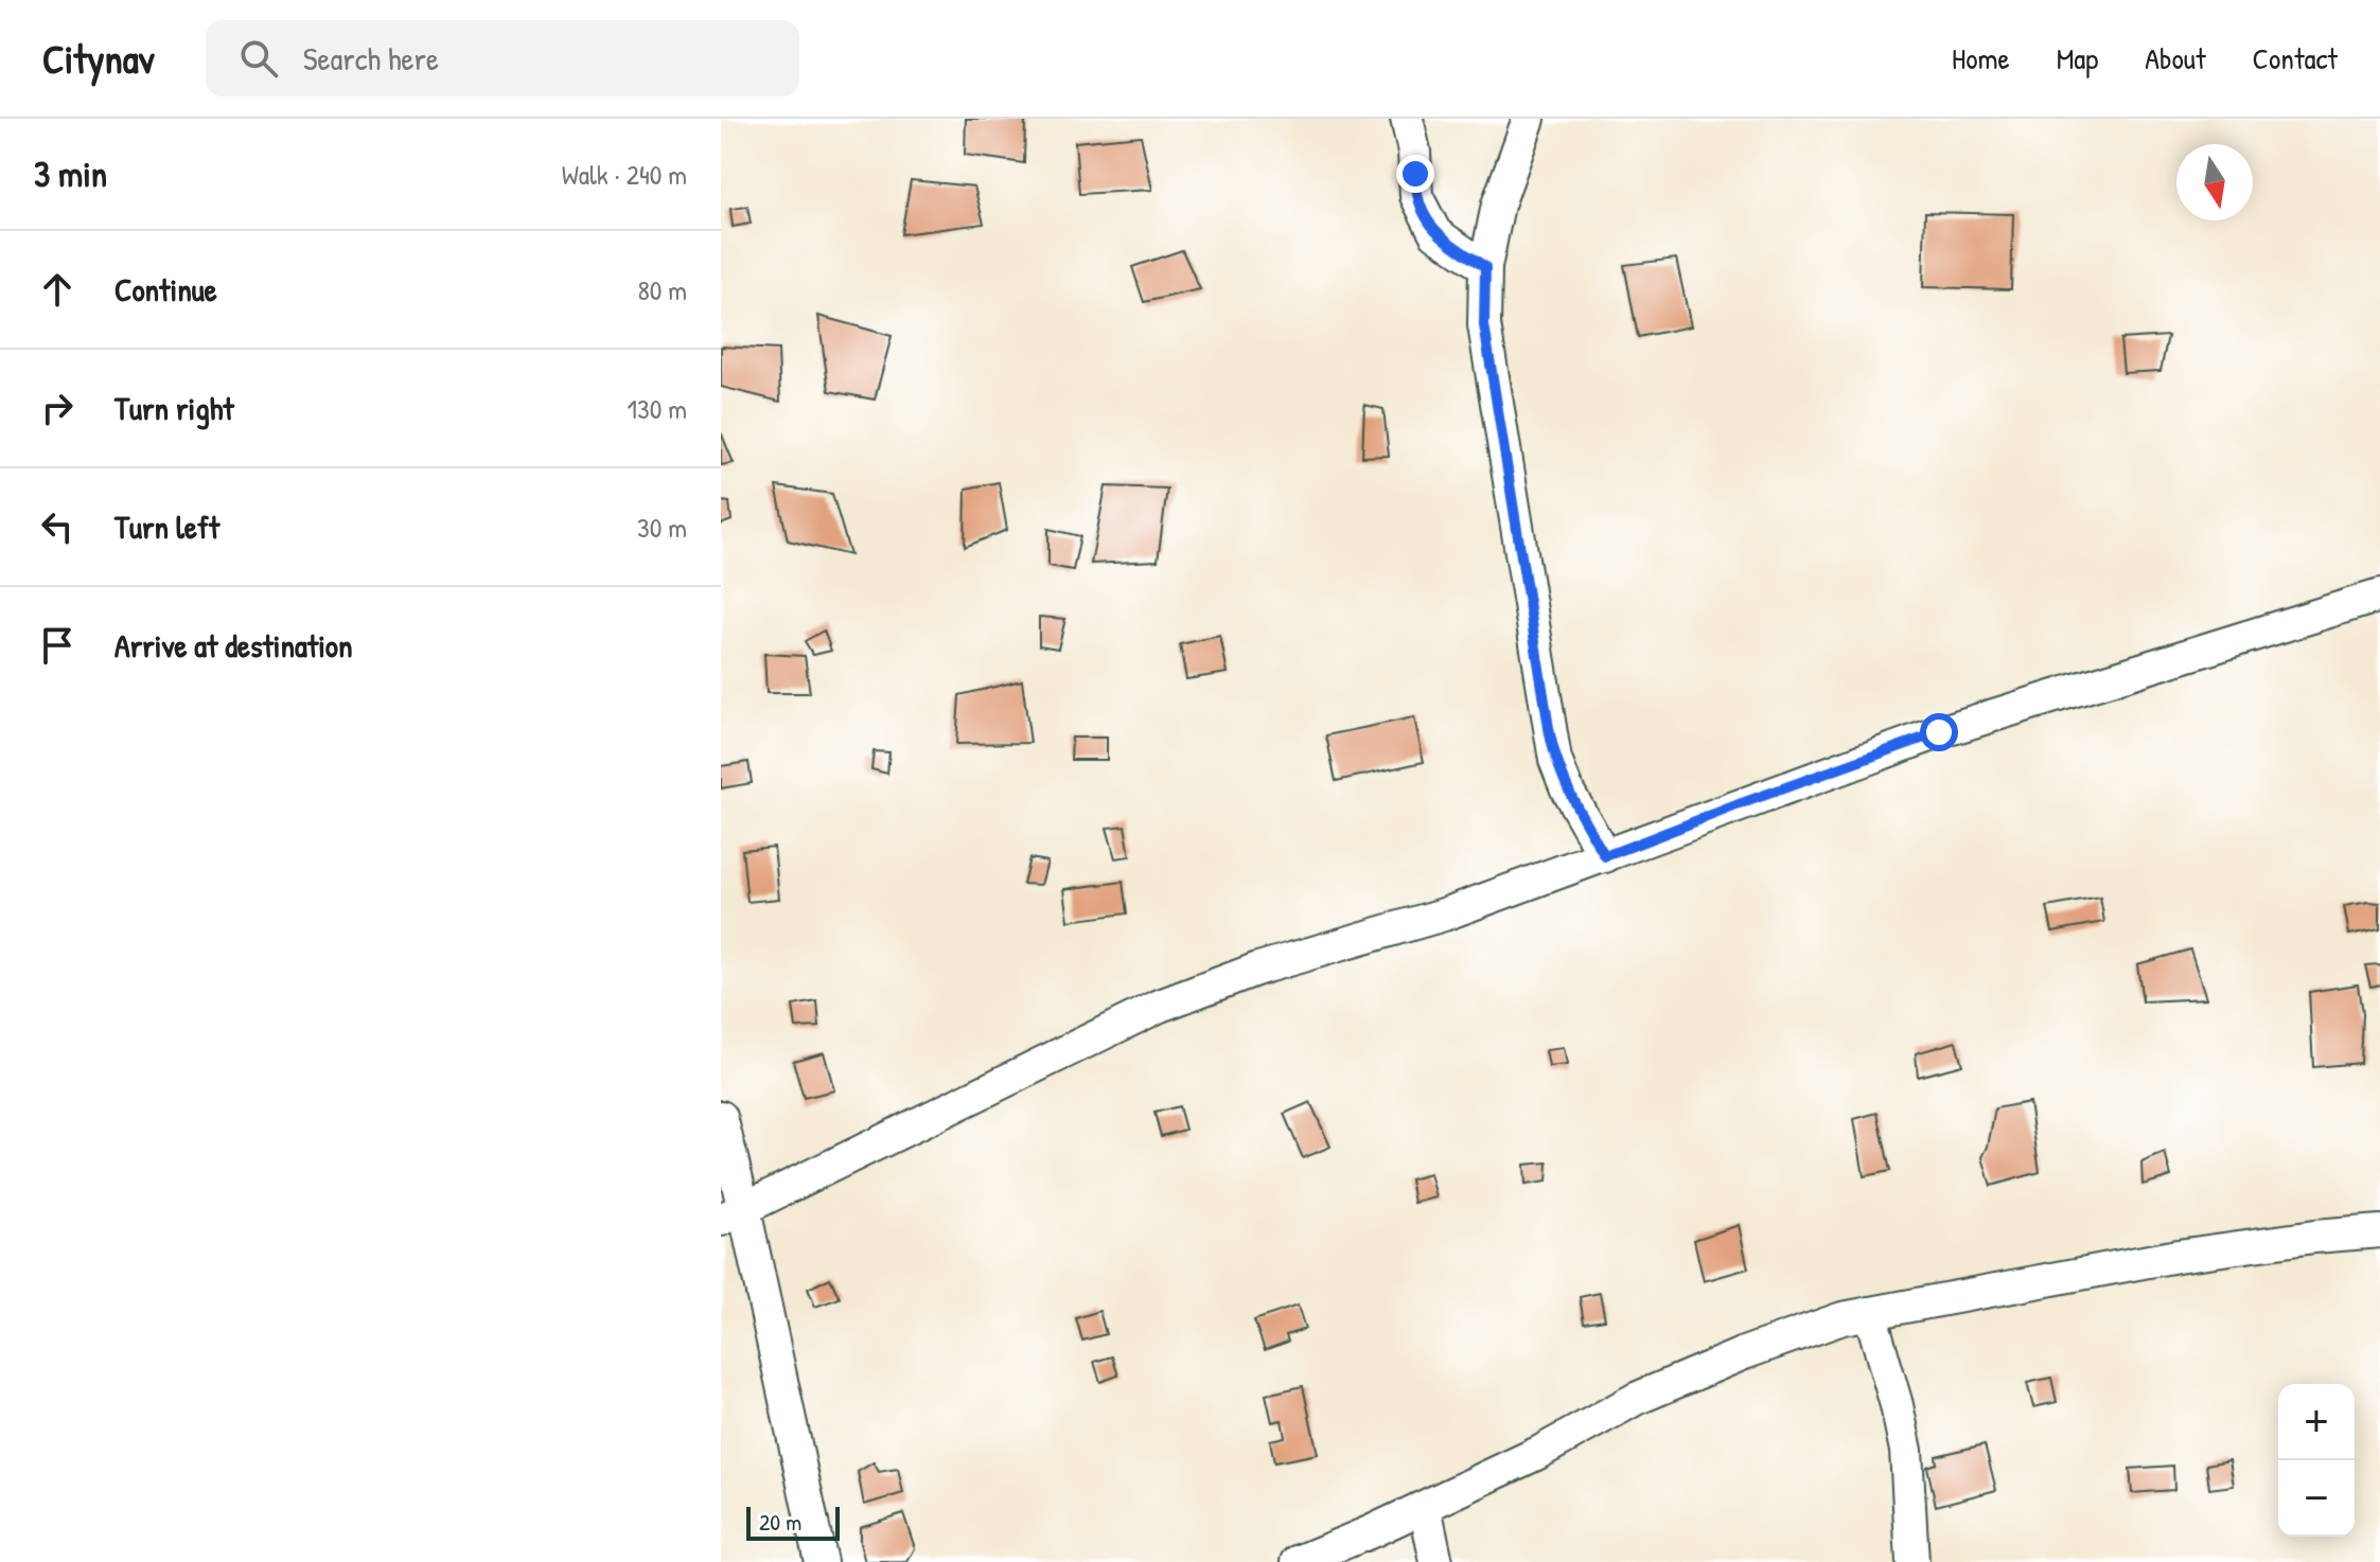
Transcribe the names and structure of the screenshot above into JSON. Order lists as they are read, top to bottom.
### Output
{
  "scale_bar": "20 m",
  "north": "bottom",
  "page": {
    "header": "Citynav",
    "search": "Search here",
    "nav": [
      "Home",
      "Map",
      "About",
      "Contact"
    ],
    "heading": ["3 min", "Walk · 240 m"],
    "list": [
      ["Continue", "80 m"],
      ["Turn right", "130 m"],
      ["Turn left", "30 m"],
      "Arrive at destination"
    ],
    "map_buttons": ["+", "−"],
    "scale": "20 m"
  }
}
